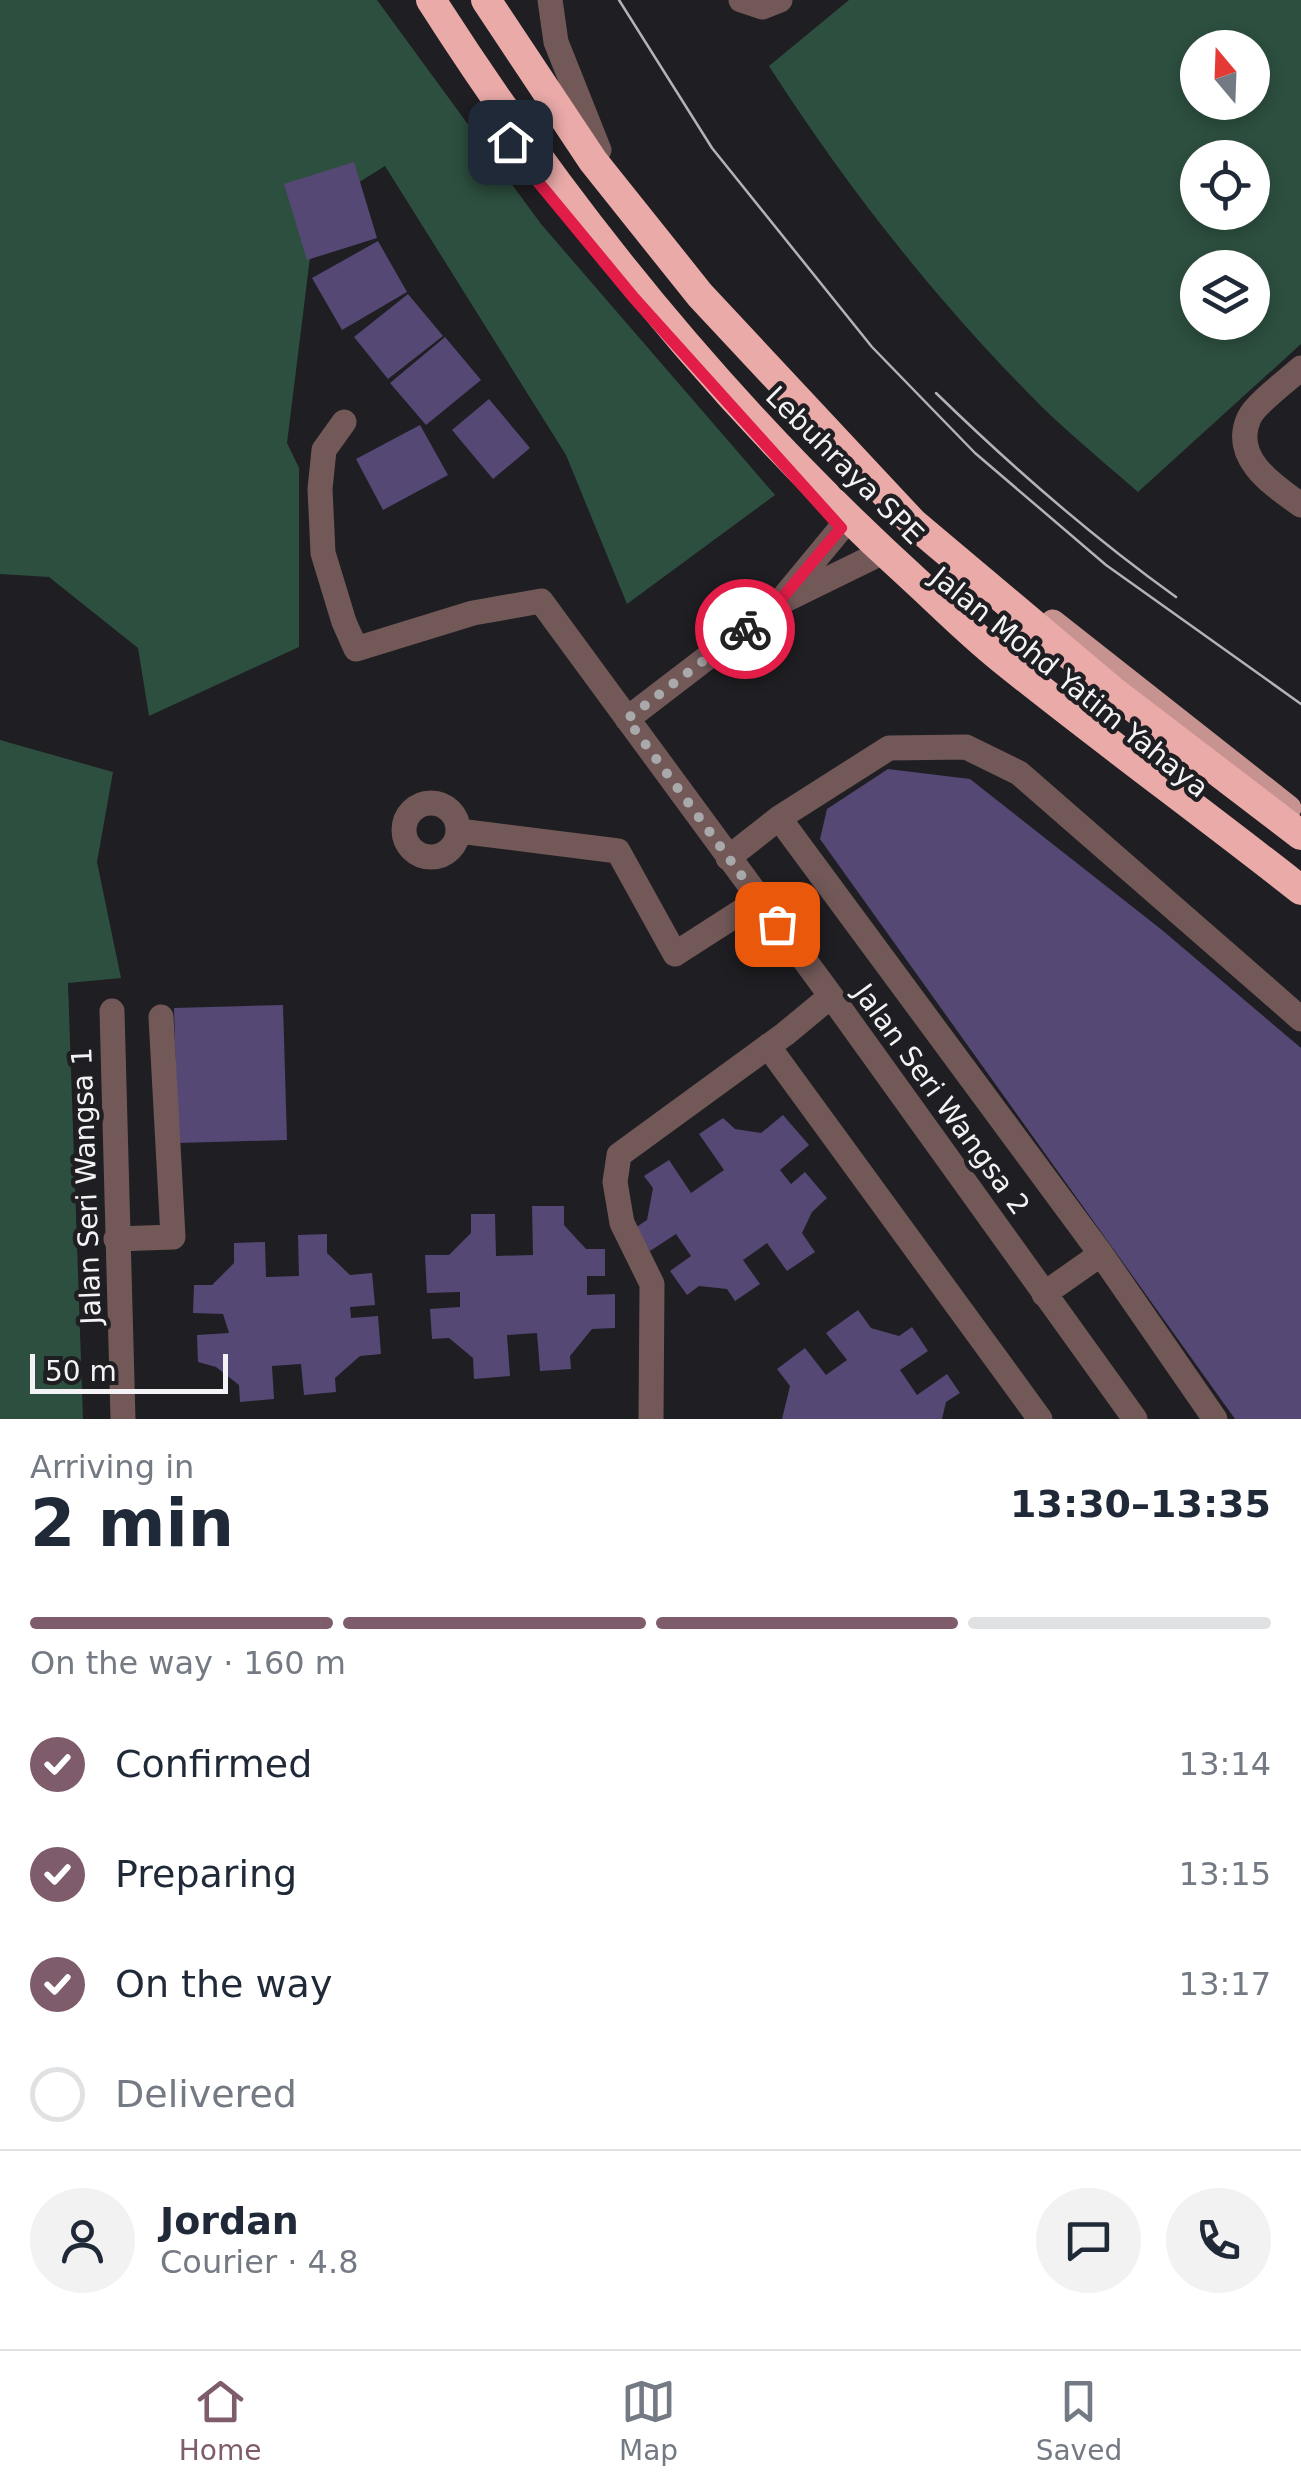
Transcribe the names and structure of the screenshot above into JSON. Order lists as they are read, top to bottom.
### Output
{
  "streets": {
    "highway": ["Lebuhraya SPE"],
    "main road": ["Jalan Mohd Yatim Yahaya"],
    "street": ["Jalan Seri Wangsa 2", "Jalan Seri Wangsa 1"]
  },
  "crossings": [
    ["Lebuhraya SPE", "Jalan Mohd Yatim Yahaya"]
  ],
  "scale_bar": "50 m",
  "north": "top",
  "page": {
    "scale": "50 m",
    "heading": ["2 min", "Arriving in", "13:30–13:35"],
    "panel": ["Jordan", "Courier · 4.8"],
    "bar": "On the way · 160 m",
    "list": [
      ["Confirmed", "13:14"],
      ["Preparing", "13:15"],
      ["On the way", "13:17"],
      "Delivered"
    ],
    "tabs": ["Home", "Map", "Saved"]
  }
}
